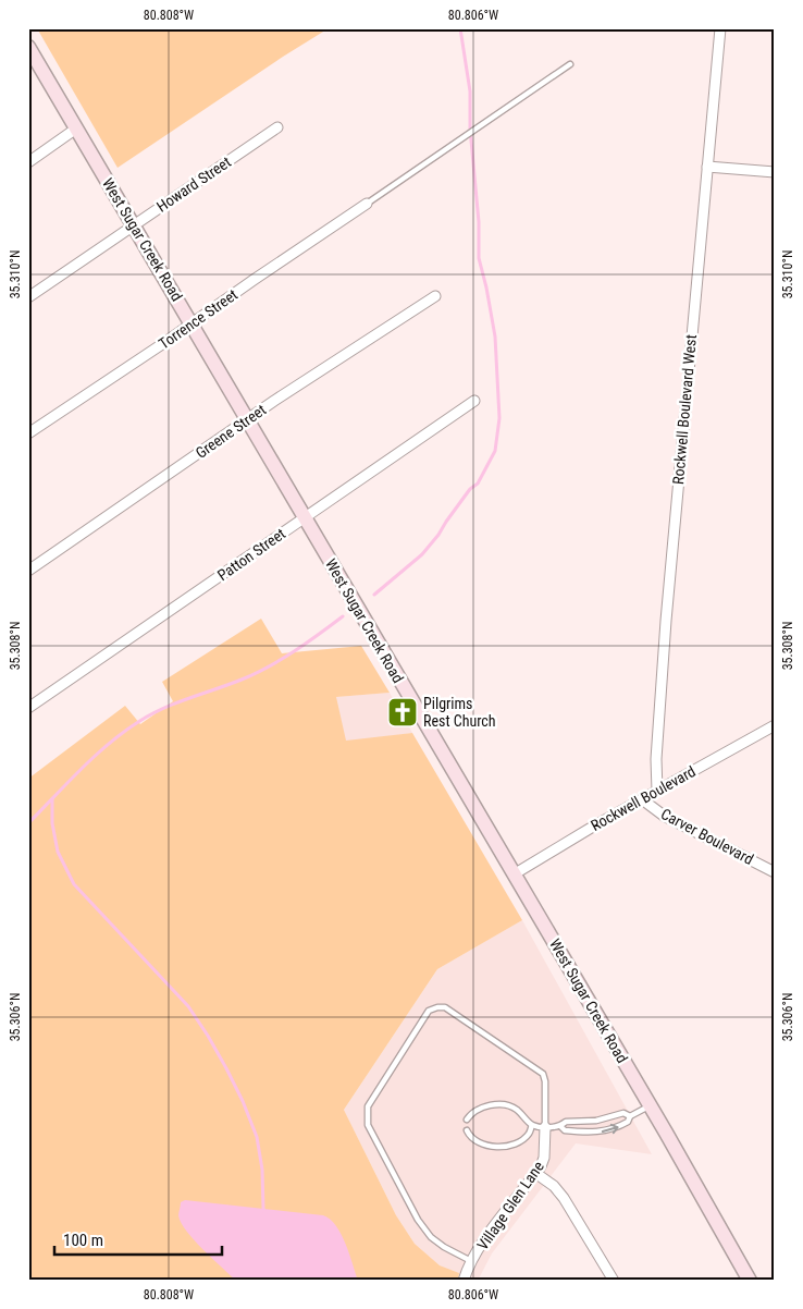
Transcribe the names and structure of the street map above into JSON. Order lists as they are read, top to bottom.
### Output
{
  "streets": {
    "main road": ["West Sugar Creek Road"],
    "street": [
      "Howard Street",
      "Torrence Street",
      "Rockwell Boulevard West",
      "Greene Street",
      "Patton Street",
      "Rockwell Boulevard",
      "Carver Boulevard",
      "Village Glen Lane"
    ]
  },
  "crossings": [
    ["Howard Street", "West Sugar Creek Road"],
    ["West Sugar Creek Road", "Torrence Street"],
    ["West Sugar Creek Road", "Greene Street"],
    ["West Sugar Creek Road", "Patton Street"],
    ["West Sugar Creek Road", "Rockwell Boulevard"],
    ["Rockwell Boulevard West", "Rockwell Boulevard"],
    ["Rockwell Boulevard", "Carver Boulevard"]
  ],
  "places": {
    "church": ["Pilgrims Rest Church"]
  },
  "scale_bar": "100 m",
  "coordinates": [
    "80.808°W",
    "80.806°W",
    "35.310°N",
    "35.308°N",
    "35.306°N"
  ]
}
